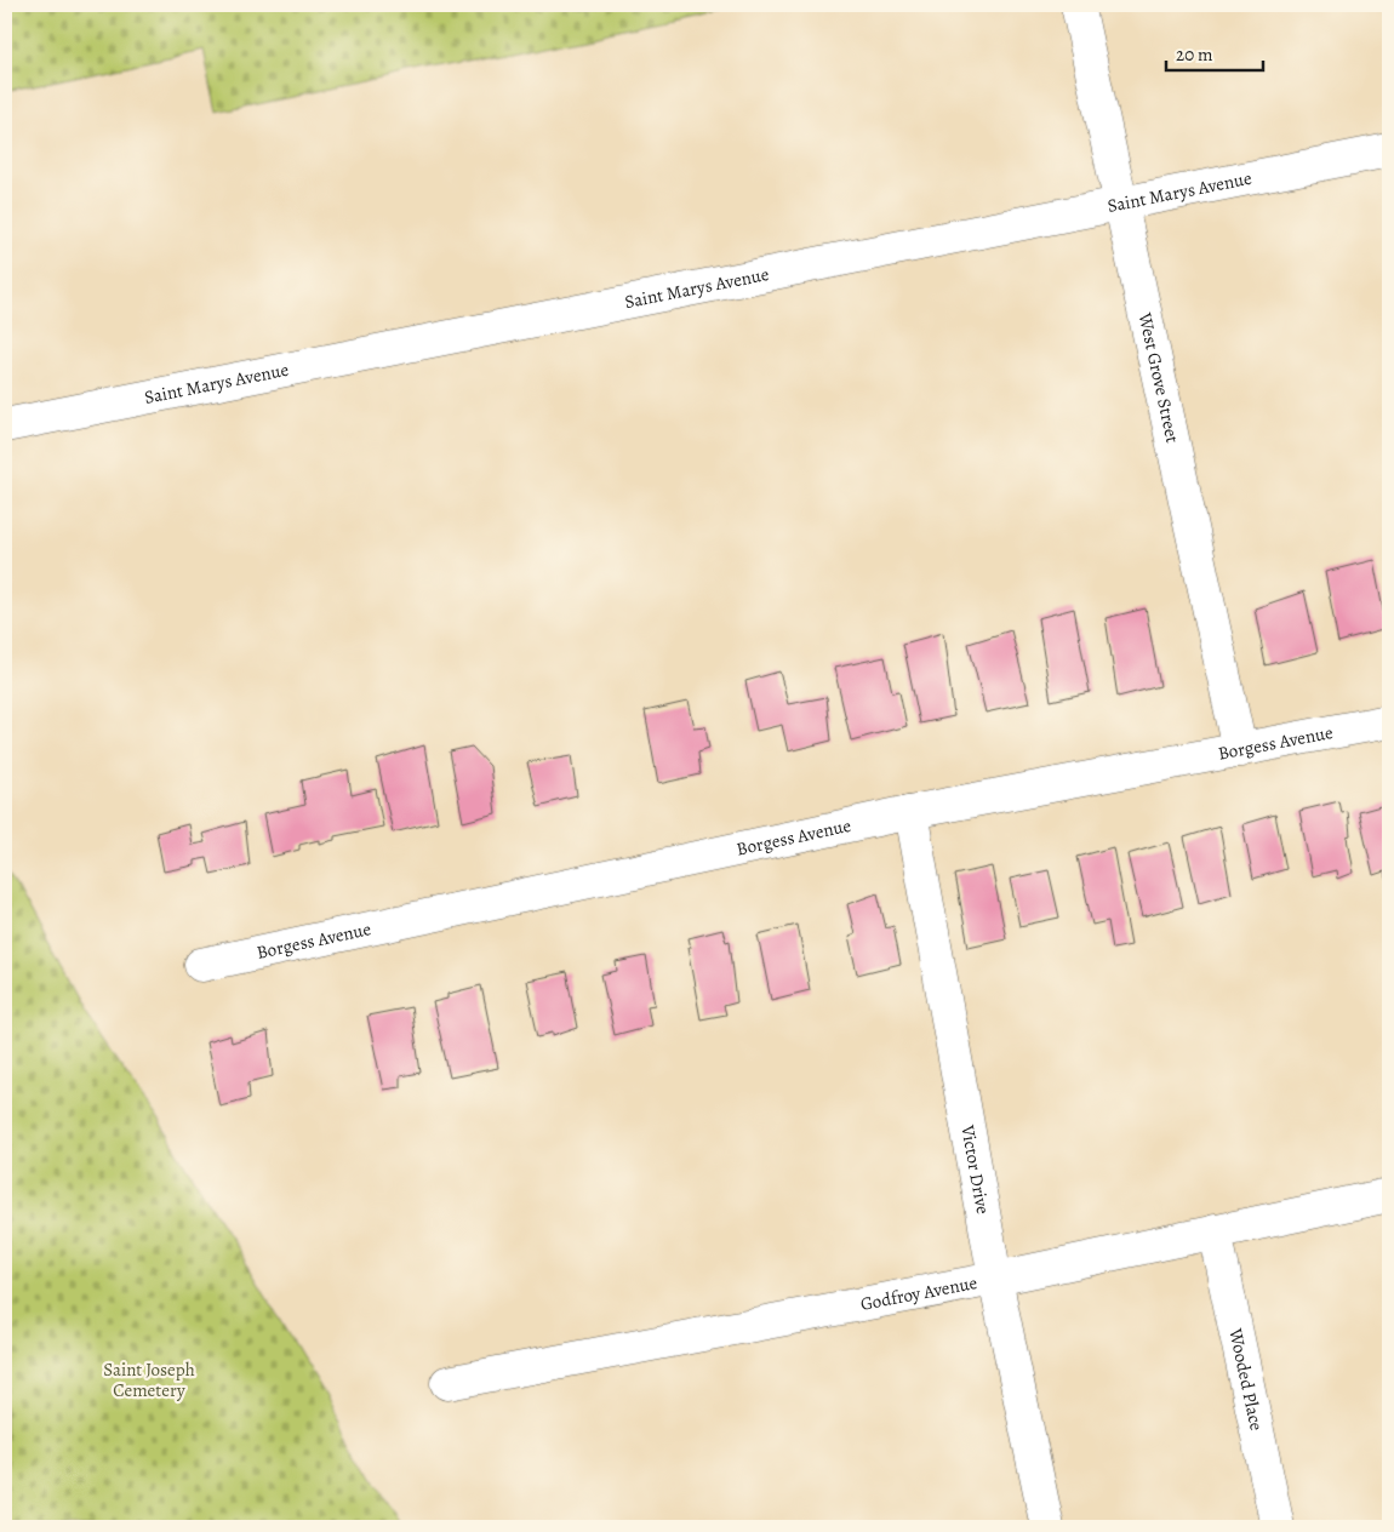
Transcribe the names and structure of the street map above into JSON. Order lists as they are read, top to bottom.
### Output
{
  "streets": {
    "street": [
      "Saint Marys Avenue",
      "West Grove Street",
      "Borgess Avenue",
      "Victor Drive",
      "Godfroy Avenue",
      "Wooded Place"
    ]
  },
  "crossings": [
    ["Saint Marys Avenue", "West Grove Street"],
    ["West Grove Street", "Borgess Avenue"],
    ["Borgess Avenue", "Victor Drive"],
    ["Victor Drive", "Godfroy Avenue"],
    ["Godfroy Avenue", "Wooded Place"]
  ],
  "parks": ["Saint Joseph Cemetery"],
  "scale_bar": "20 m"
}
